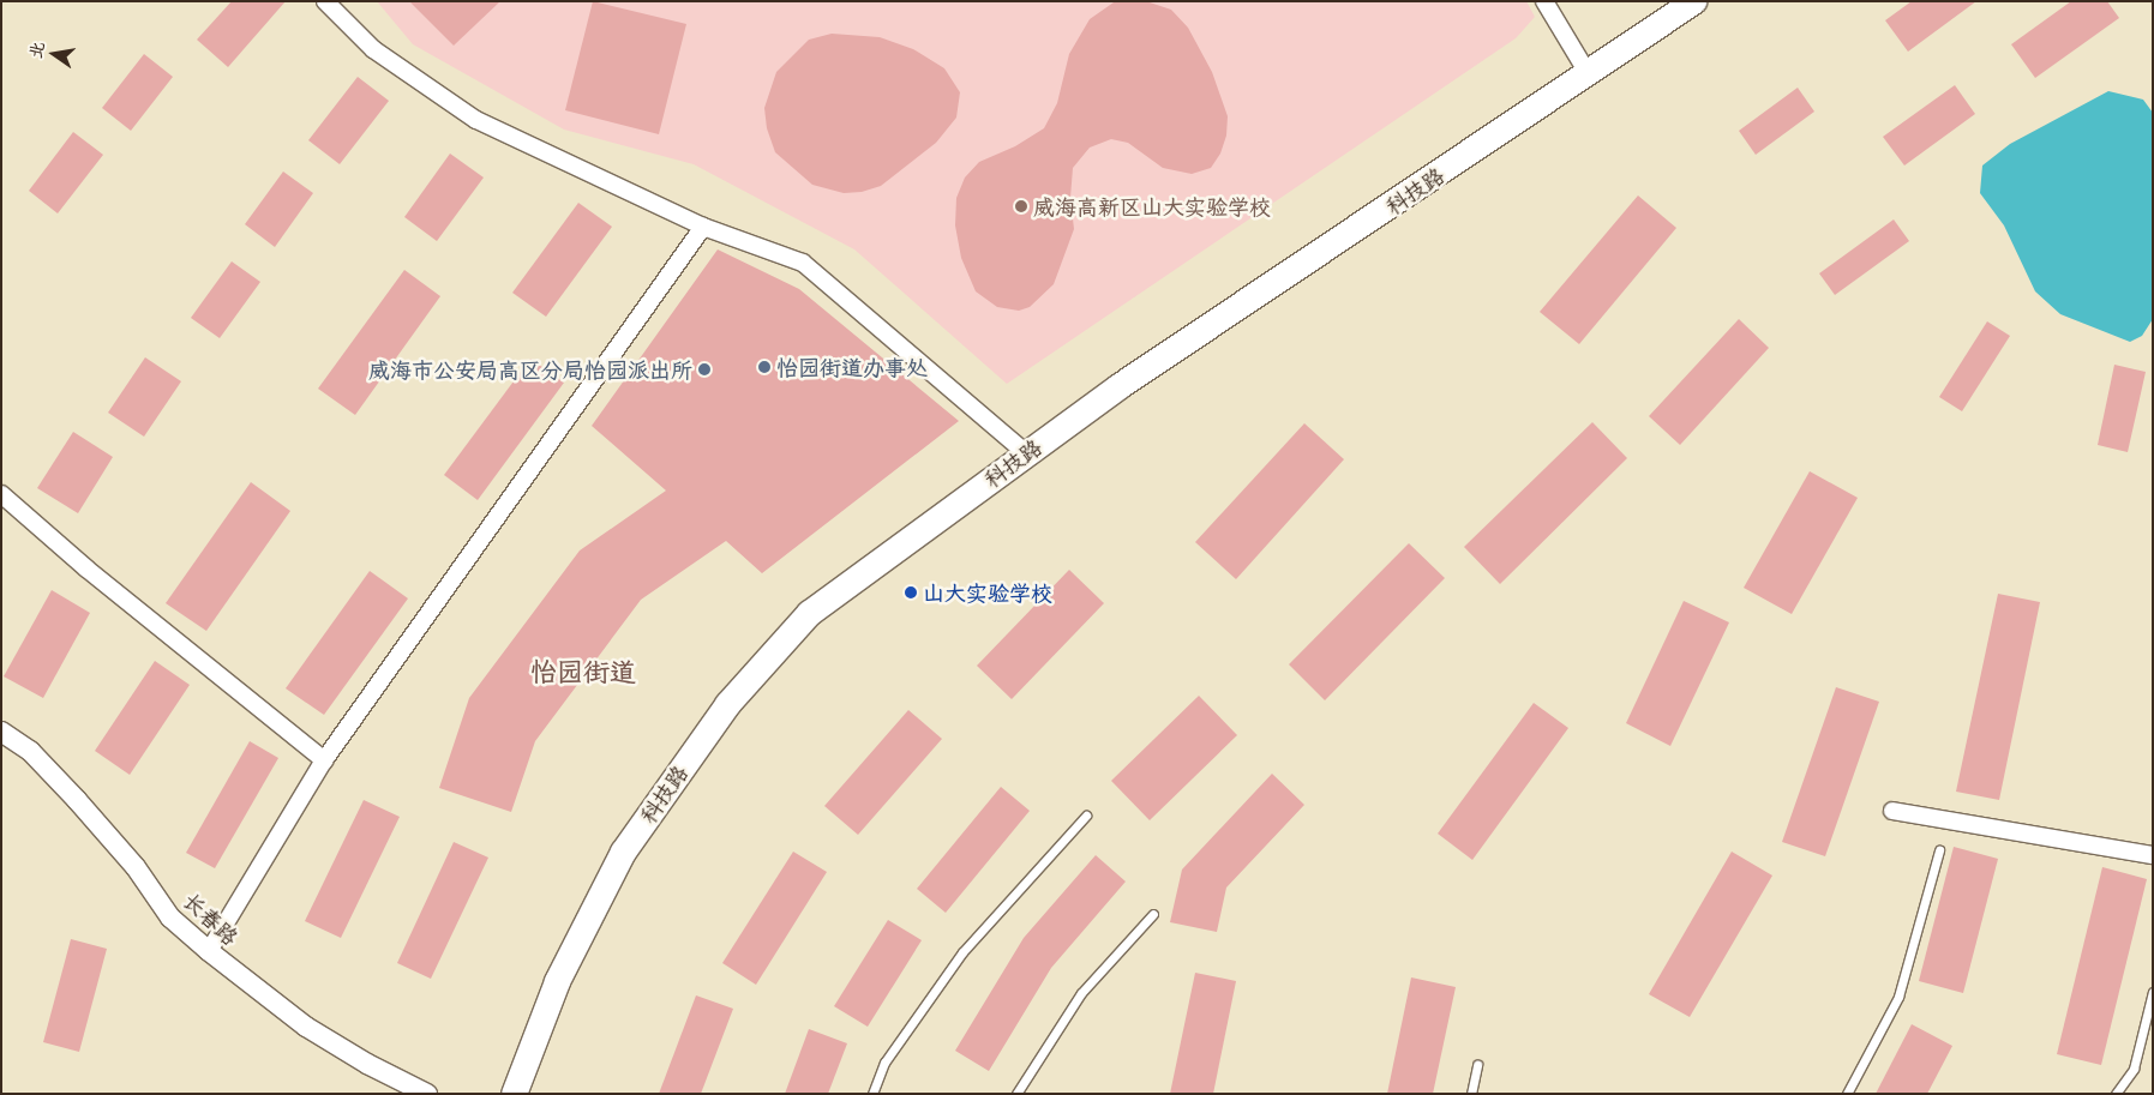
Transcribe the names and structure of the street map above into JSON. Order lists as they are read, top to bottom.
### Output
{
  "streets": {
    "main road": ["科技路"],
    "street": ["长春路"]
  },
  "districts": ["怡园街道"],
  "places": [
    "威海高新区山大实验学校",
    "怡园街道办事处",
    "威海市公安局高区分局怡园派出所",
    "山大实验学校"
  ],
  "north": "left"
}
